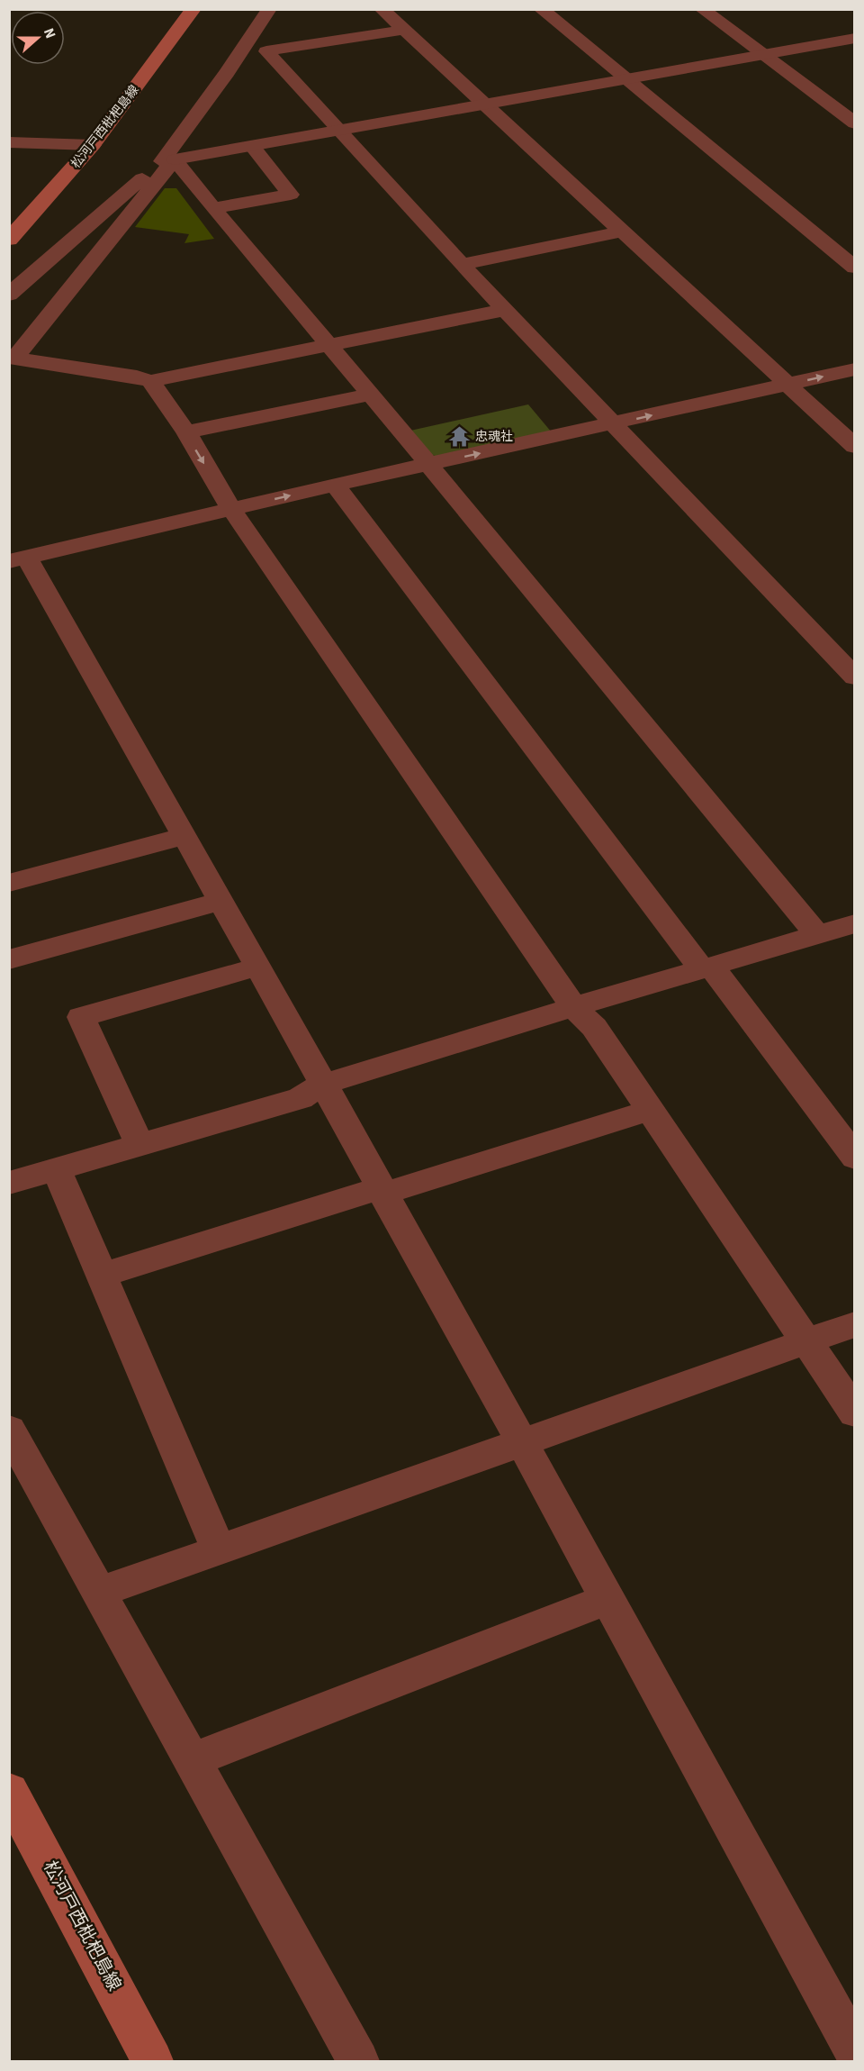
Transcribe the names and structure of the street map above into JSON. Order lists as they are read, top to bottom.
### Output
{
  "streets": {
    "main road": ["松河戸西枇杷島線"]
  },
  "places": {
    "temple": ["忠魂社"]
  },
  "north": "right"
}
